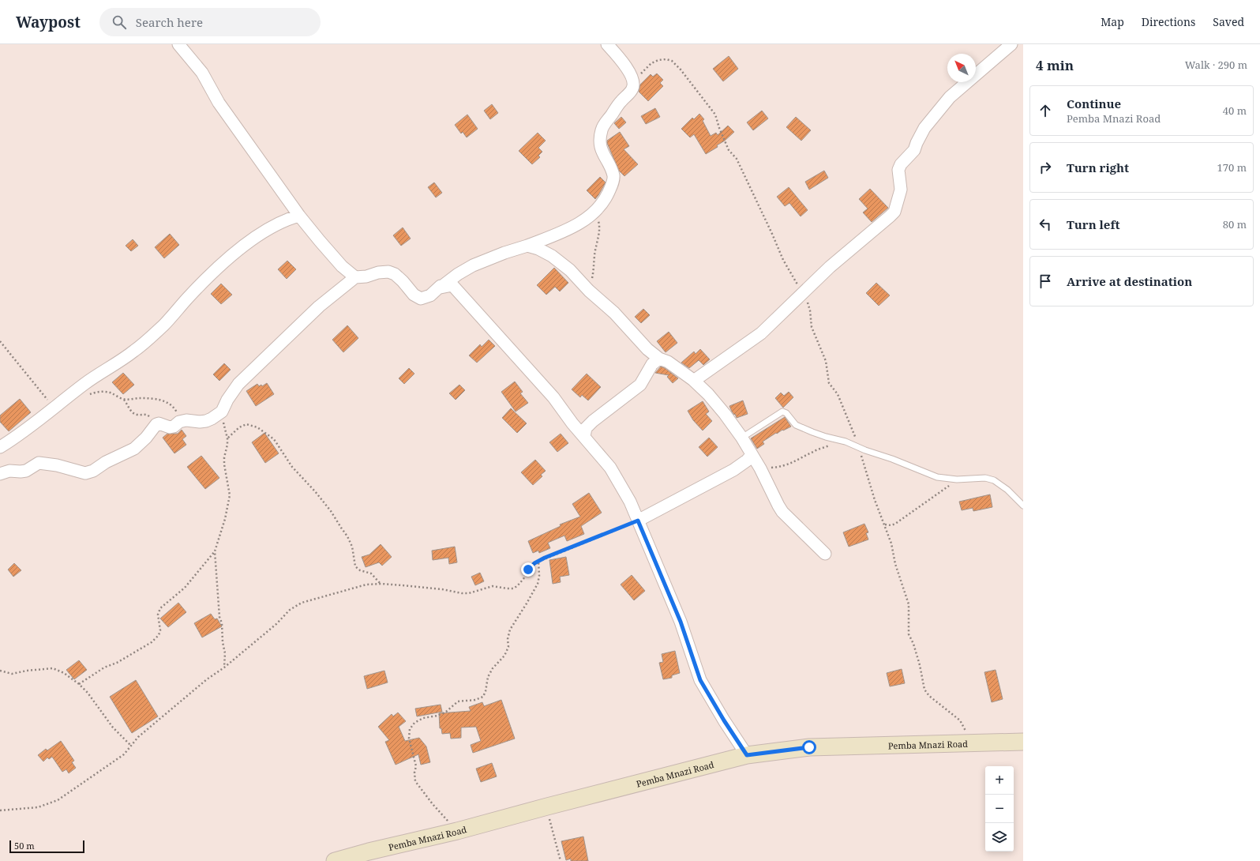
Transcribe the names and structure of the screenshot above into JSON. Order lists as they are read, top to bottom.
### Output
{
  "streets": {
    "main road": ["Pemba Mnazi Road"]
  },
  "scale_bar": "50 m",
  "north": "top left",
  "page": {
    "header": "Waypost",
    "search": "Search here",
    "nav": ["Map", "Directions", "Saved"],
    "heading": ["4 min", "Walk · 290 m"],
    "list": [
      ["Continue", "Pemba Mnazi Road", "40 m"],
      ["Turn right", "170 m"],
      ["Turn left", "80 m"],
      "Arrive at destination"
    ],
    "map_buttons": ["+", "−"],
    "scale": "50 m"
  }
}
